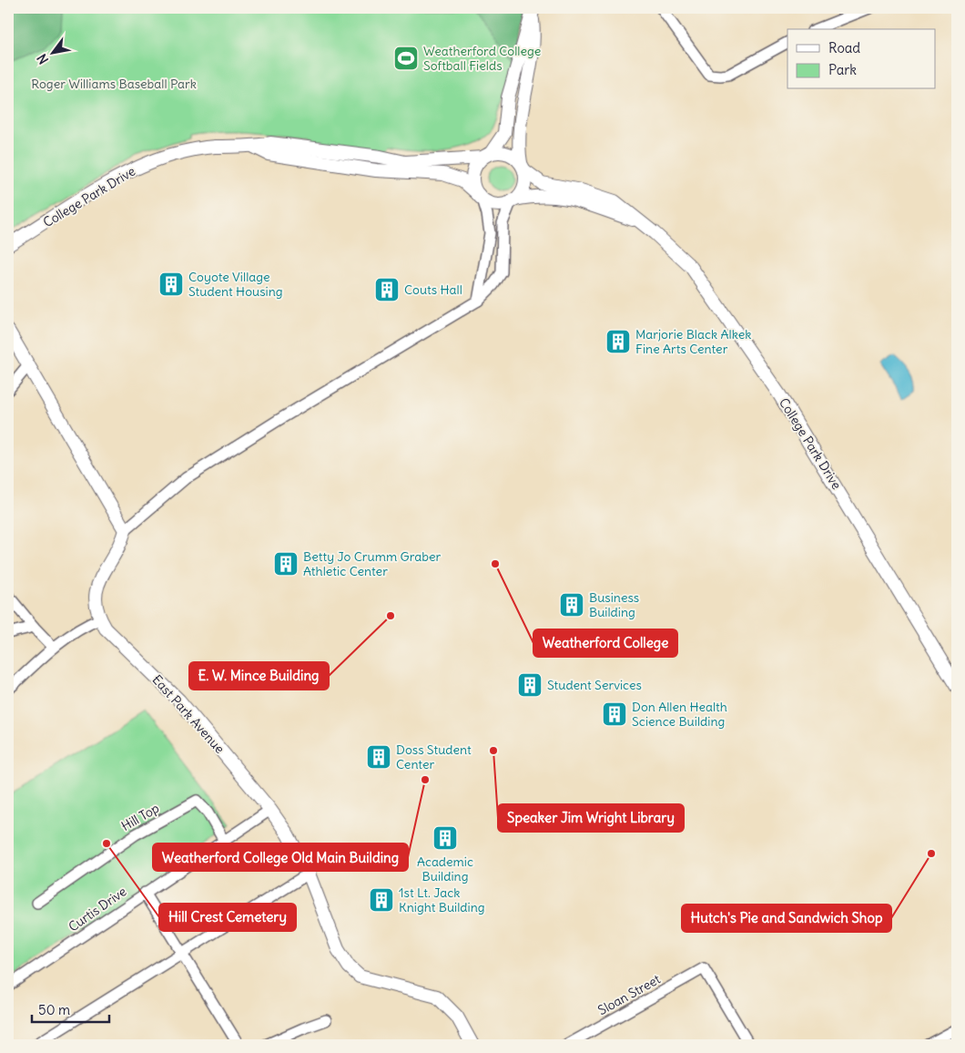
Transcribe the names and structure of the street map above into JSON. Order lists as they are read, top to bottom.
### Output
{
  "streets": {
    "street": [
      "College Park Drive",
      "East Park Avenue",
      "Hill Top",
      "Curtis Drive",
      "Sloan Street"
    ]
  },
  "crossings": [
    ["East Park Avenue", "Curtis Drive"],
    ["Hill Top", "Curtis Drive"]
  ],
  "parks": ["Roger Williams Baseball Park"],
  "places": {
    "sports": ["Weatherford College Softball Fields"],
    "building": [
      "Coyote Village Student Housing",
      "Couts Hall",
      "Marjorie Black Alkek Fine Arts Center",
      "Betty Jo Crumm Graber Athletic Center",
      "Business Building",
      "Student Services",
      "Don Allen Health Science Building",
      "Doss Student Center",
      "Academic Building",
      "1st Lt. Jack Knight Building"
    ],
    "other": [
      "Weatherford College",
      "E. W. Mince Building",
      "Speaker Jim Wright Library",
      "Weatherford College Old Main Building",
      "Hill Crest Cemetery",
      "Hutch's Pie and Sandwich Shop"
    ]
  },
  "legend": ["Road", "Park"],
  "scale_bar": "50 m",
  "north": "bottom left"
}
